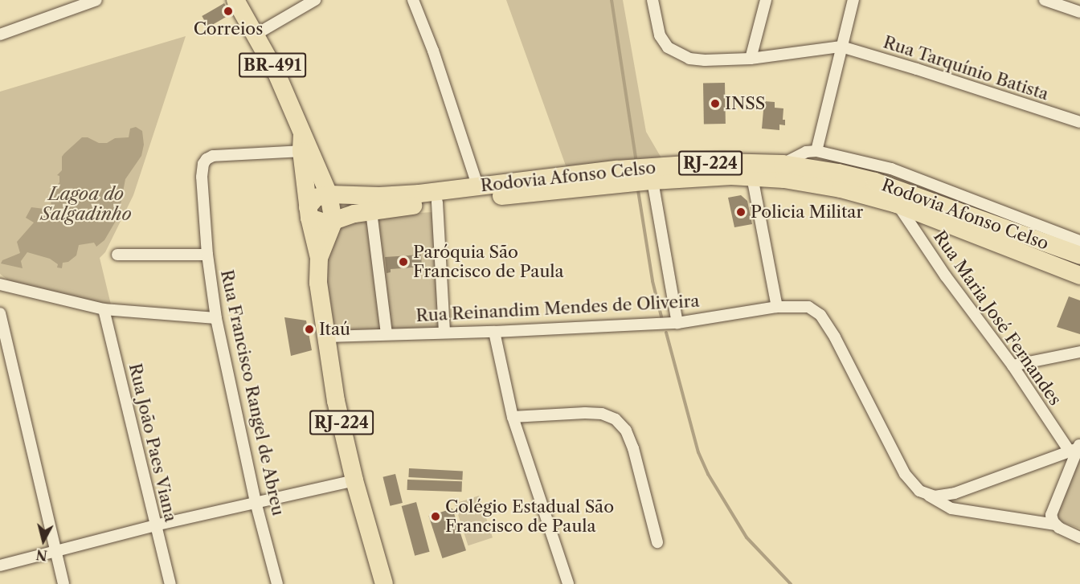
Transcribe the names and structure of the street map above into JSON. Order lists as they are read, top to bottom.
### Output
{
  "streets": {
    "main road": ["BR-491", "RJ-224", "Rodovia Afonso Celso"],
    "street": [
      "Rua Tarquínio Batista",
      "Rua Reinandim Mendes de Oliveira",
      "Rua Maria José Fernandes",
      "Rua Francisco Rangel de Abreu",
      "Rua João Paes Viana"
    ]
  },
  "crossings": [
    ["BR-491", "Rodovia Afonso Celso"],
    ["BR-491", "Rua Francisco Rangel de Abreu"],
    ["RJ-224", "Rua Reinandim Mendes de Oliveira"],
    ["Rodovia Afonso Celso", "Rua Maria José Fernandes"]
  ],
  "water": ["Lagoa do Salgadinho"],
  "places": [
    "Correios",
    "INSS",
    "Policia Militar",
    "Paróquia São Francisco de Paula",
    "Itaú",
    "Colégio Estadual São Francisco de Paula"
  ],
  "north": "bottom"
}
